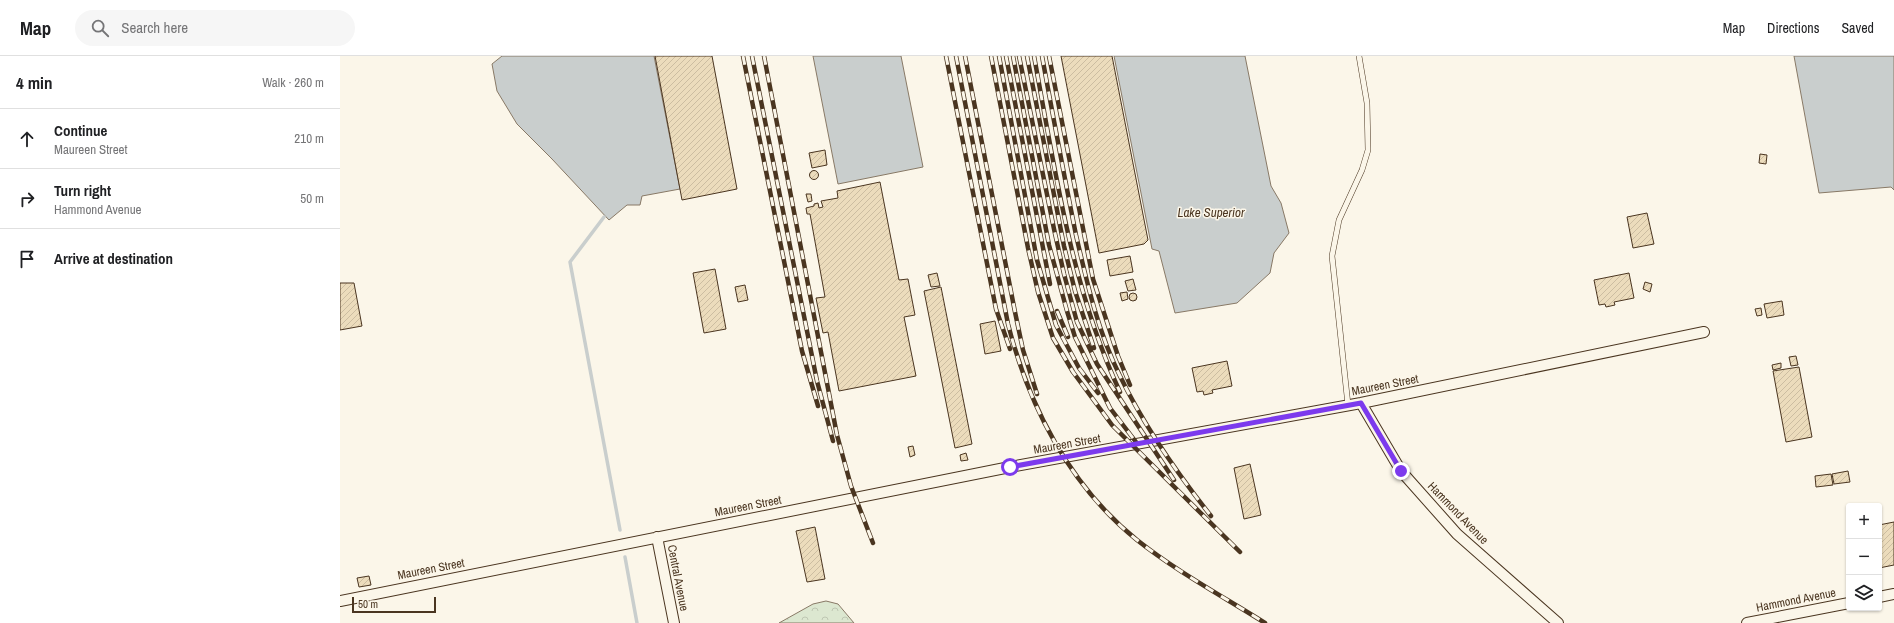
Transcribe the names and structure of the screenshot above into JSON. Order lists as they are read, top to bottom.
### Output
{
  "streets": {
    "street": ["Maureen Street", "Hammond Avenue", "Central Avenue"]
  },
  "crossings": [
    ["Maureen Street", "Hammond Avenue"],
    ["Maureen Street", "Central Avenue"]
  ],
  "water": ["Lake Superior"],
  "scale_bar": "50 m",
  "page": {
    "header": "Map",
    "search": "Search here",
    "nav": ["Map", "Directions", "Saved"],
    "heading": ["4 min", "Walk · 260 m"],
    "list": [
      ["Continue", "Maureen Street", "210 m"],
      ["Turn right", "Hammond Avenue", "50 m"],
      "Arrive at destination"
    ],
    "map_buttons": ["+", "−"],
    "scale": "50 m"
  }
}
